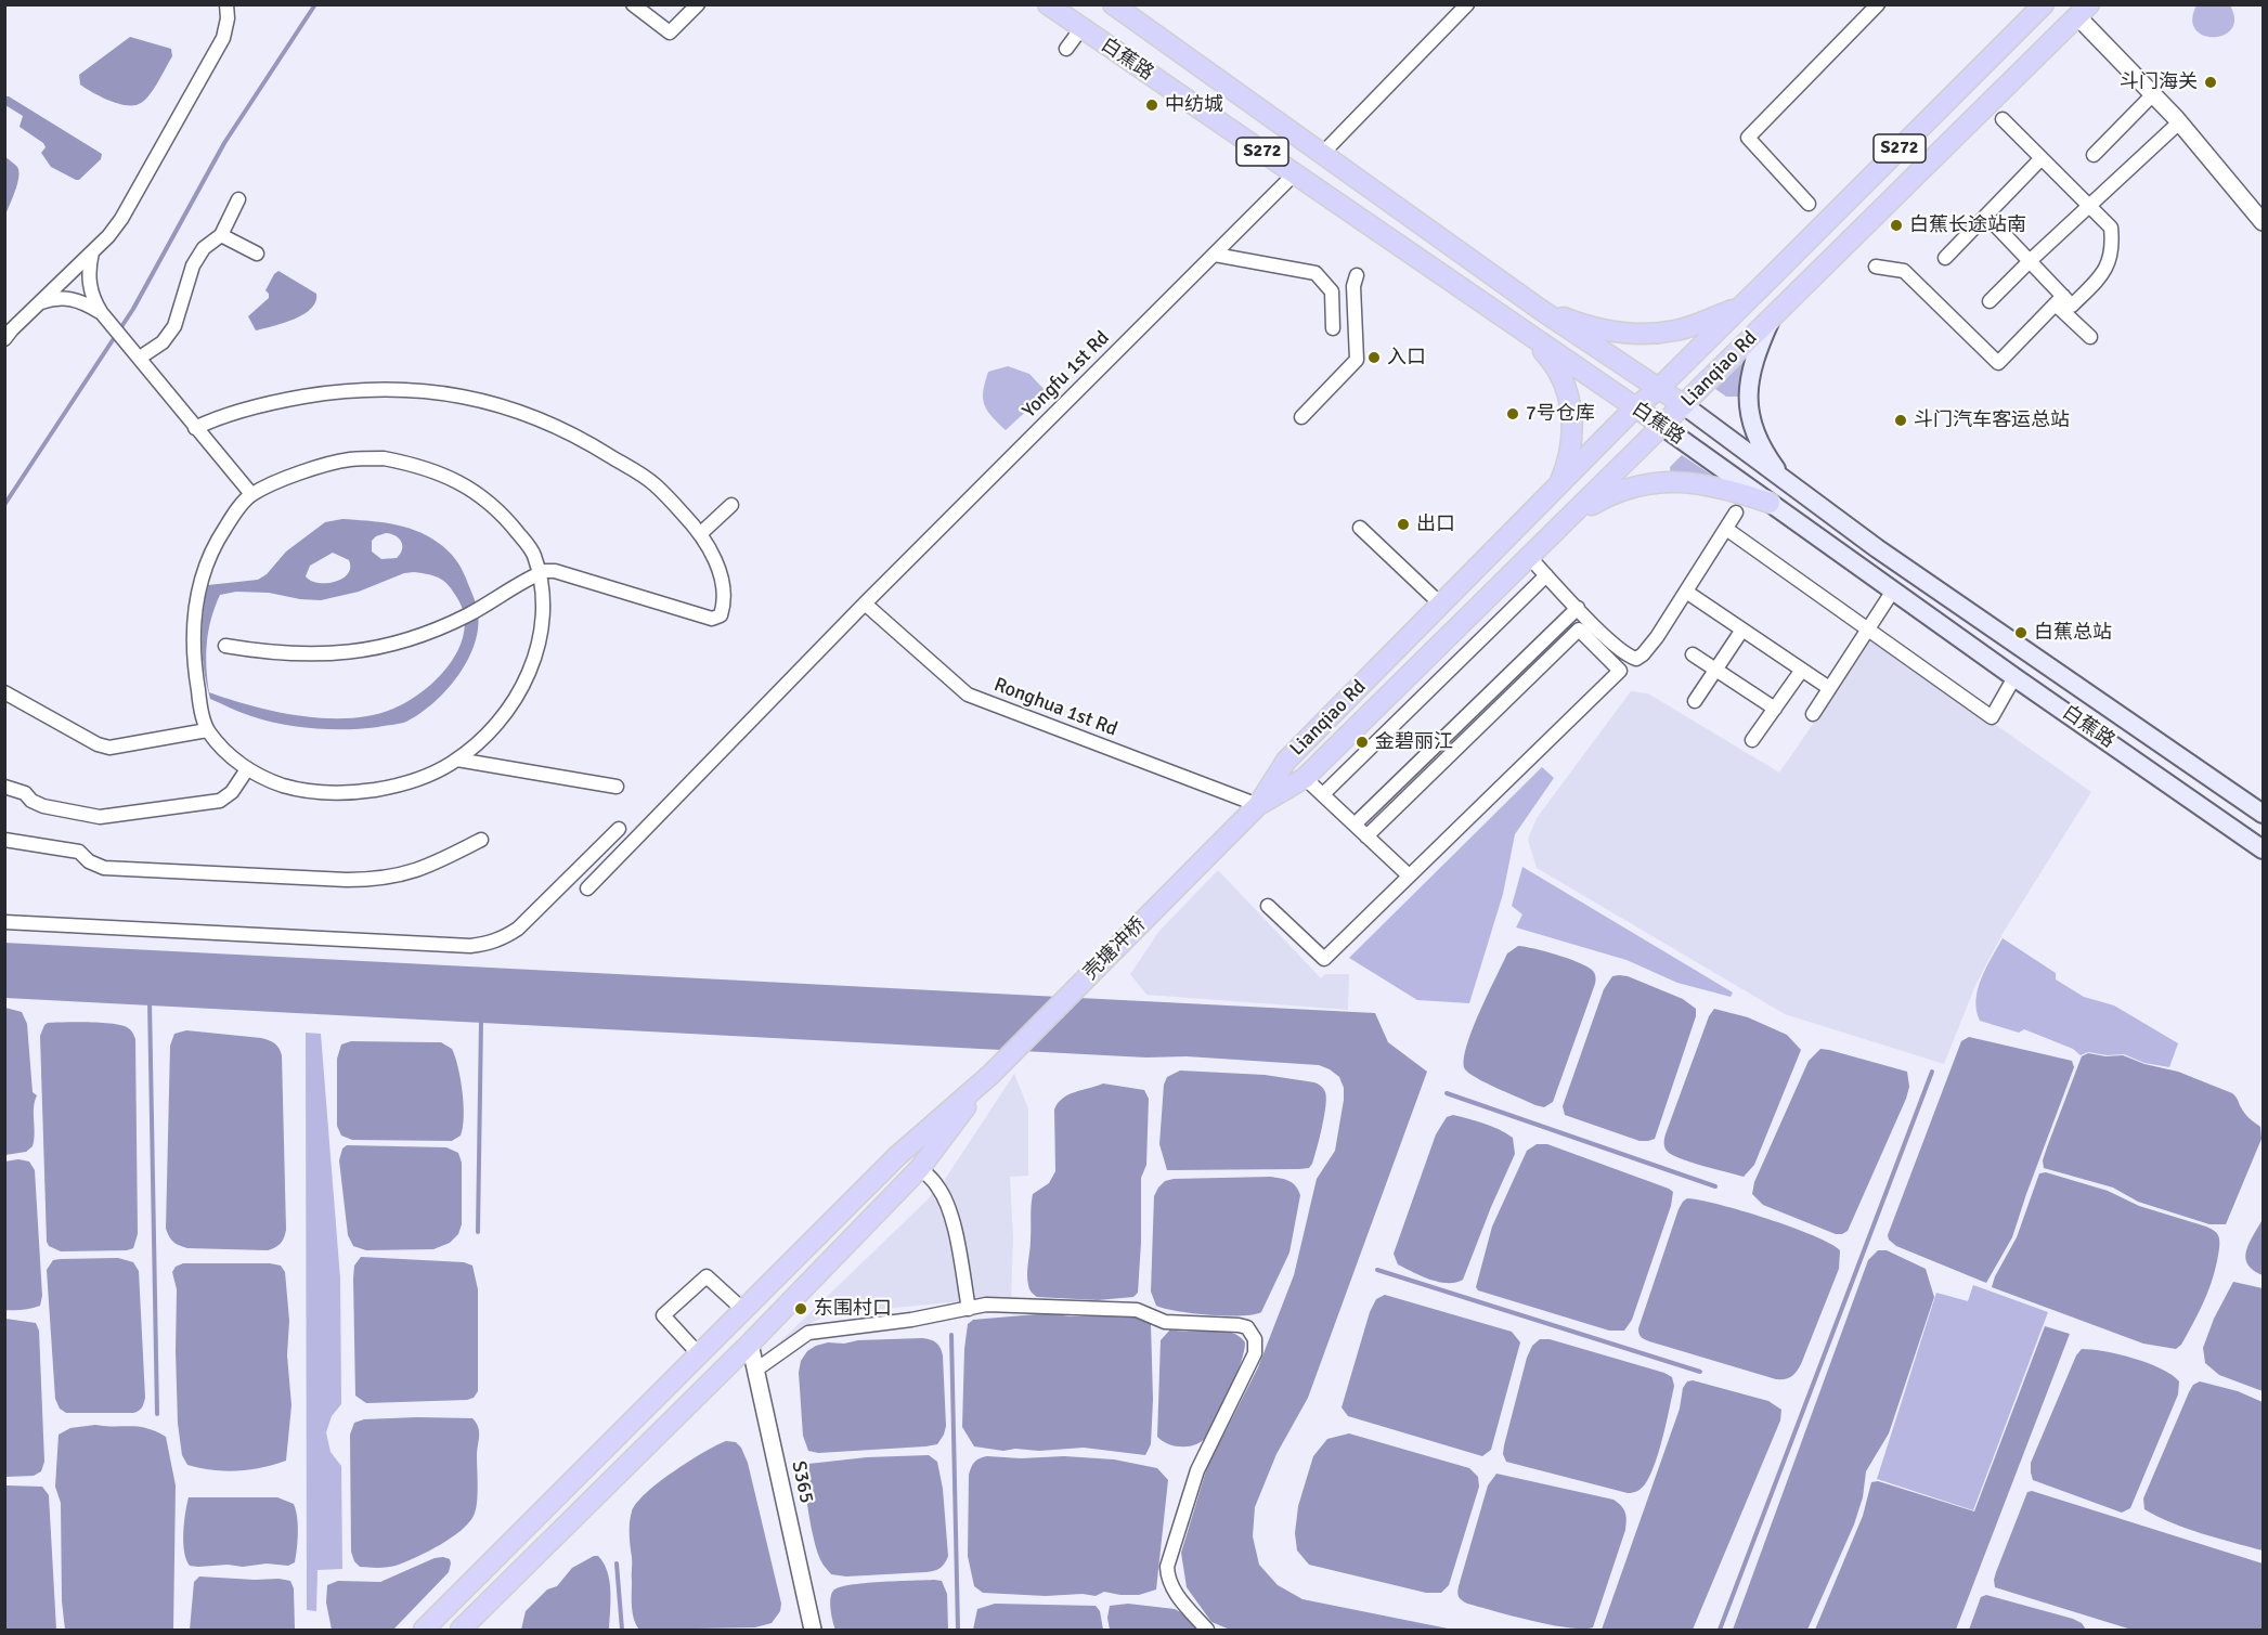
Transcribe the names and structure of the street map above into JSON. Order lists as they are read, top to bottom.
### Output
{
  "streets": {
    "main road": [
      "白蕉路",
      "S272",
      "Lianqiao Rd",
      "壳塘冲桥"
    ],
    "street": ["Yongfu 1st Rd", "Ronghua 1st Rd", "S365"]
  },
  "crossings": [
    ["白蕉路", "S272"],
    ["白蕉路", "Lianqiao Rd"],
    ["白蕉路", "Yongfu 1st Rd"],
    ["S272", "Lianqiao Rd"],
    ["Lianqiao Rd", "Ronghua 1st Rd"],
    ["Lianqiao Rd", "壳塘冲桥"],
    ["Yongfu 1st Rd", "Ronghua 1st Rd"]
  ],
  "places": [
    "斗门海关",
    "中纺城",
    "白蕉长途站南",
    "入口",
    "7号仓库",
    "斗门汽车客运总站",
    "出口",
    "白蕉总站",
    "金碧丽江",
    "东围村口"
  ]
}
